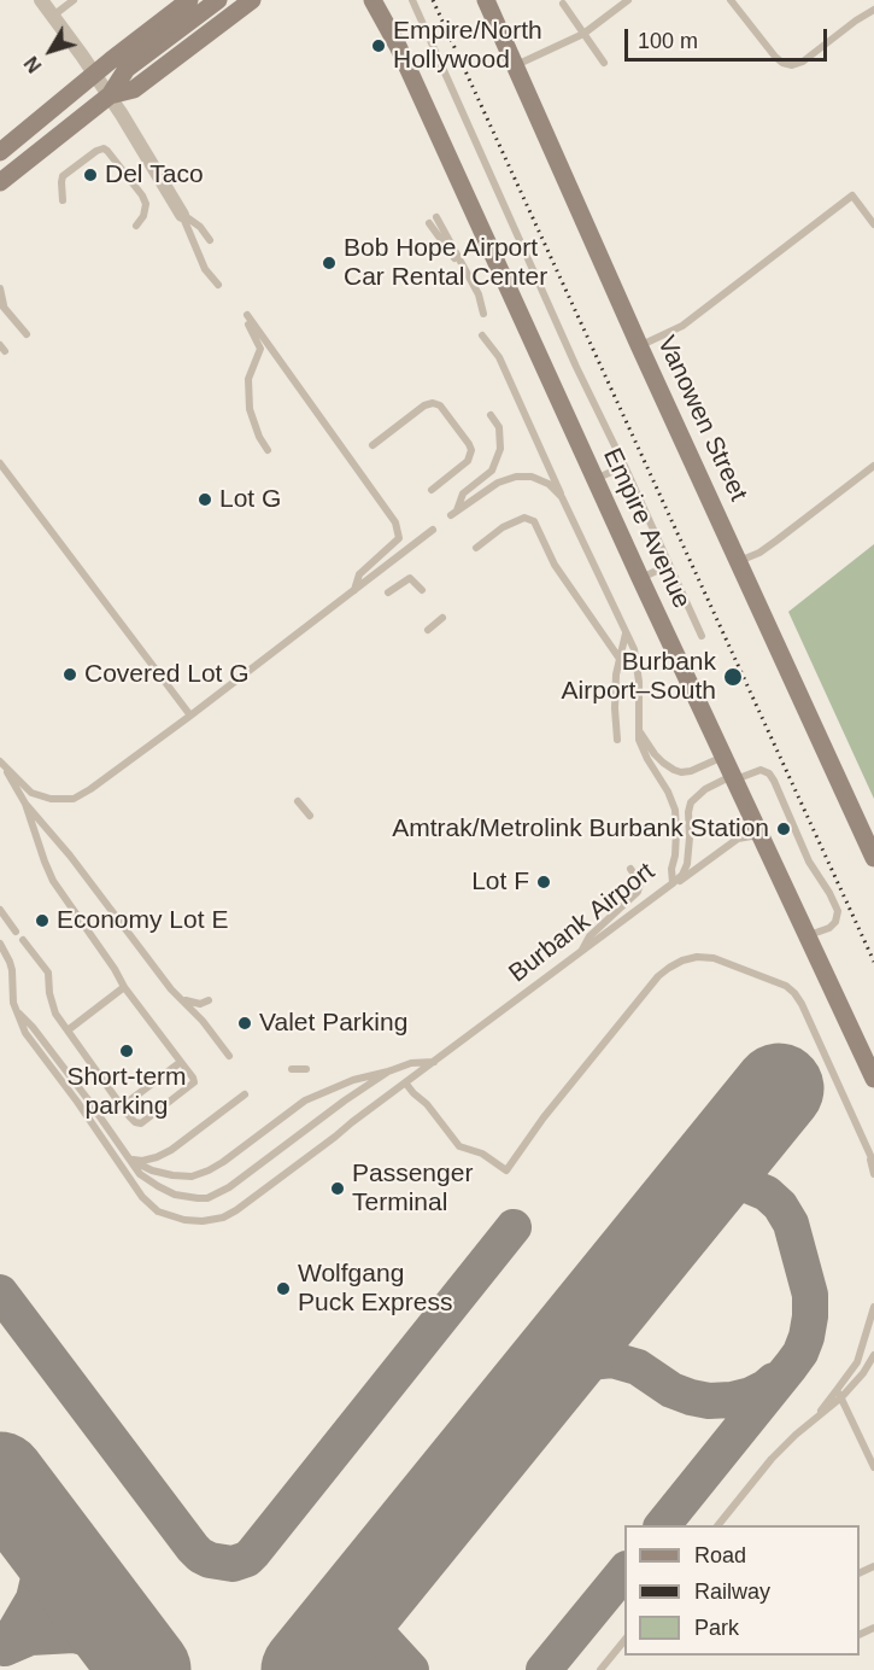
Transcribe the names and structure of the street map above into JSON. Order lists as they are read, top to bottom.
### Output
{
  "streets": {
    "main road": ["Vanowen Street", "Empire Avenue"],
    "lane": ["Burbank Airport"]
  },
  "places": [
    "Empire/North Hollywood",
    "Del Taco",
    "Bob Hope Airport Car Rental Center",
    "Lot G",
    "Covered Lot G",
    "Burbank Airport–South",
    "Amtrak/Metrolink Burbank Station",
    "Lot F",
    "Economy Lot E",
    "Valet Parking",
    "Short-term parking",
    "Passenger Terminal",
    "Wolfgang Puck Express"
  ],
  "legend": ["Road", "Railway", "Park"],
  "scale_bar": "100 m",
  "north": "bottom left"
}
